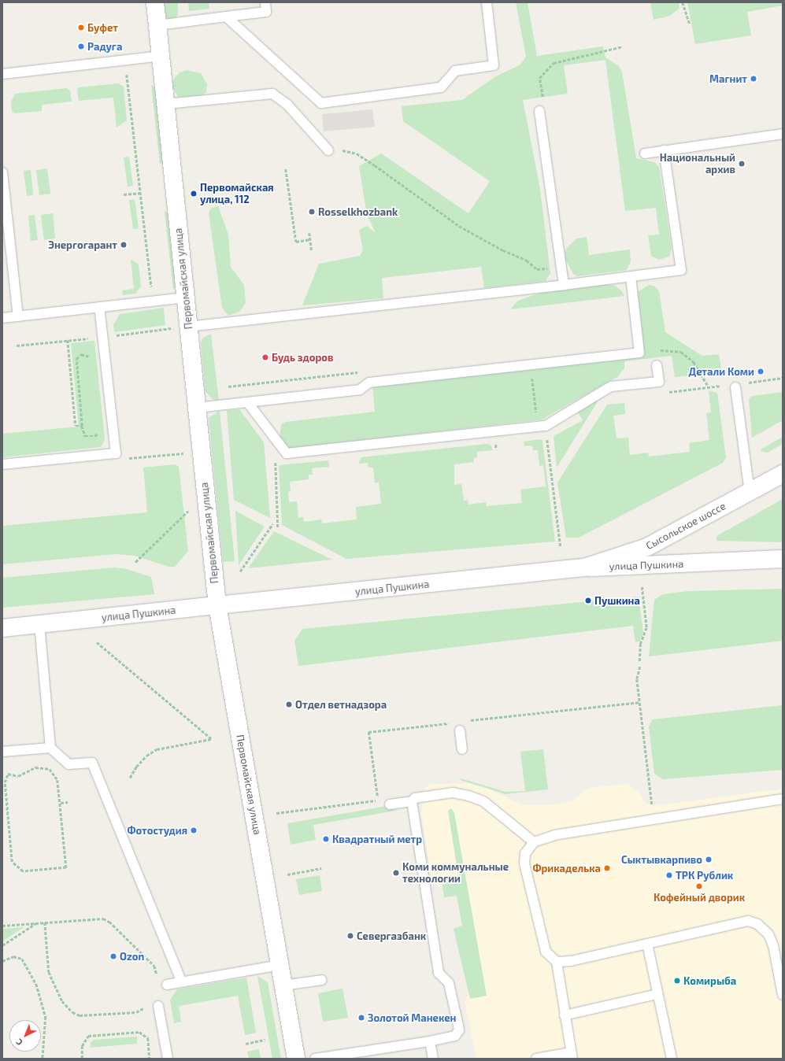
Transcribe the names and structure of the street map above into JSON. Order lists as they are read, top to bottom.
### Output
{
  "streets": {
    "main road": ["Первомайская улица", "Сысольское шоссе", "улица Пушкина"]
  },
  "crossings": [
    ["Первомайская улица", "улица Пушкина"],
    ["Сысольское шоссе", "улица Пушкина"]
  ],
  "places": [
    "Буфет",
    "Радуга",
    "Магнит",
    "Национальный архив",
    "Первомайская улица, 112",
    "Rosselkhozbank",
    "Энергогарант",
    "Будь здоров",
    "Детали Коми",
    "Пушкина",
    "Отдел ветнадзора",
    "Фотостудия",
    "Квадратный метр",
    "Сыктывкарпиво",
    "Фрикаделька",
    "Коми коммунальные технологии",
    "ТРК Рублик",
    "Кофейный дворик",
    "Севергазбанк",
    "Ozon",
    "Комирыба",
    "Золотой Манекен"
  ],
  "north": "bottom left"
}
